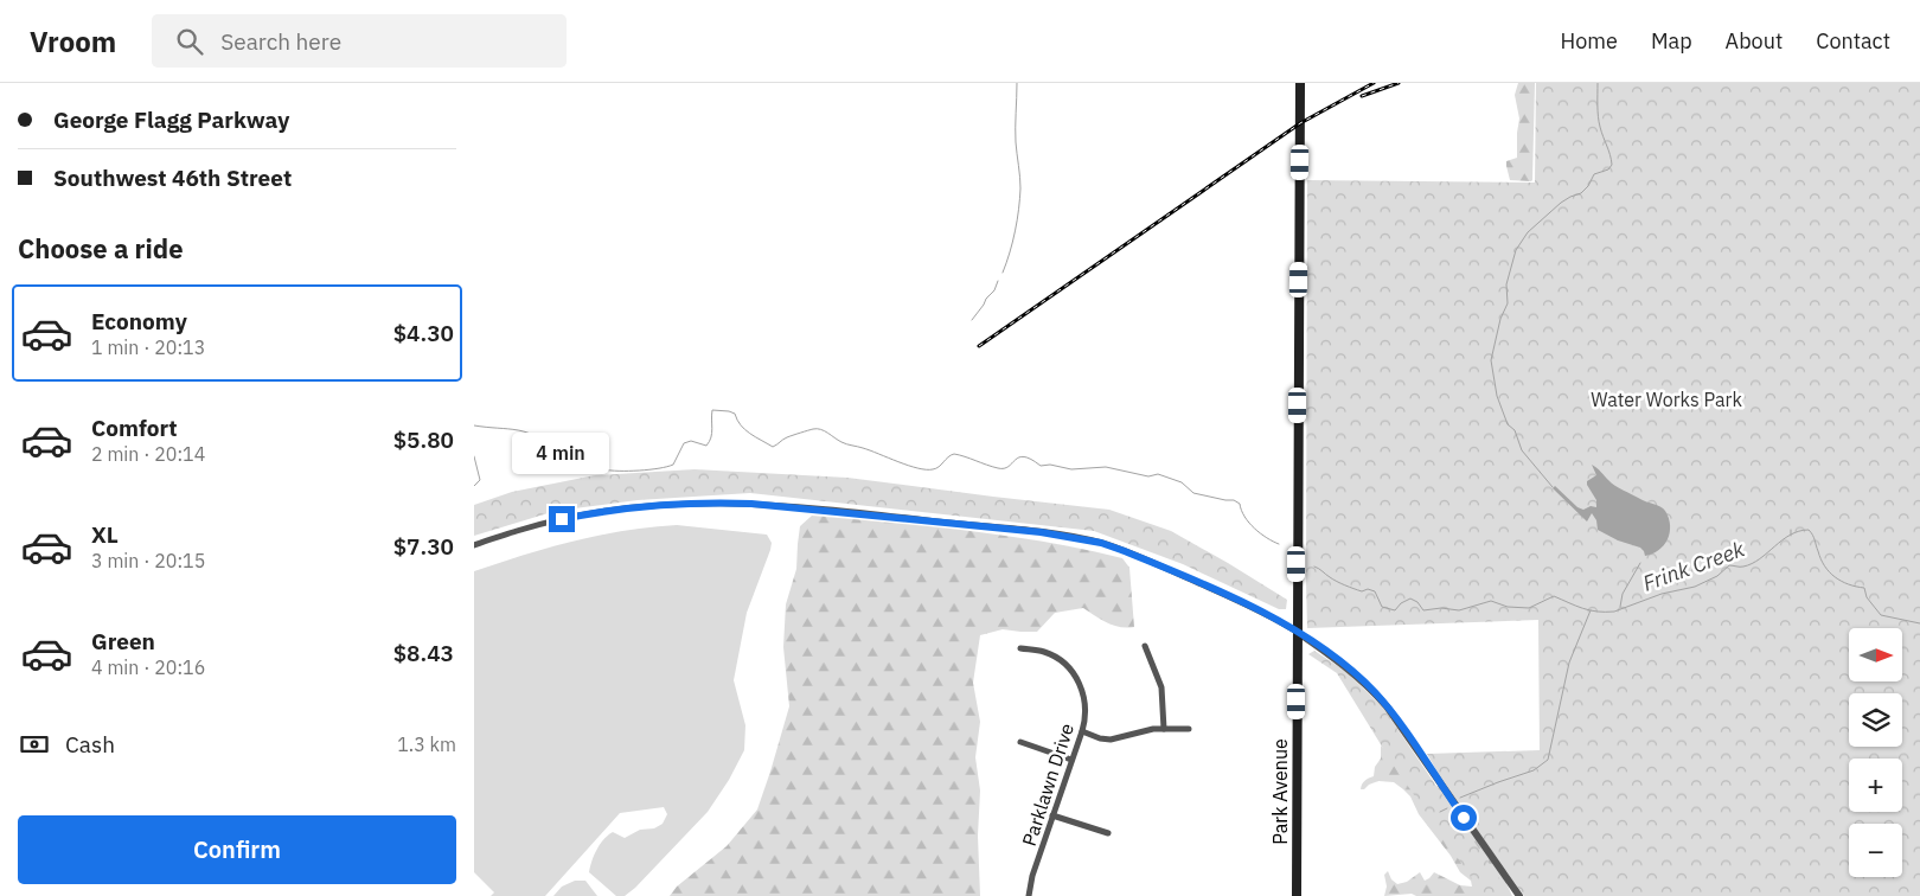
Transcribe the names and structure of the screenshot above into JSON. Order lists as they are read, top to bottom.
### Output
{
  "streets": {
    "main road": ["Park Avenue"],
    "street": ["Parklawn Drive"]
  },
  "water": ["Frink Creek"],
  "parks": ["Water Works Park"],
  "north": "right",
  "page": {
    "header": "Vroom",
    "search": "Search here",
    "nav": [
      "Home",
      "Map",
      "About",
      "Contact"
    ],
    "banner": ["George Flagg Parkway", "Southwest 46th Street"],
    "heading": "Choose a ride",
    "list": [
      {
        "name": "Economy",
        "note": "1 min · 20:13",
        "value": "$4.30"
      },
      {
        "name": "Comfort",
        "note": "2 min · 20:14",
        "value": "$5.80"
      },
      {
        "name": "XL",
        "note": "3 min · 20:15",
        "value": "$7.30"
      },
      {
        "name": "Green",
        "note": "4 min · 20:16",
        "value": "$8.43"
      }
    ],
    "bubble": "4 min",
    "map_buttons": ["+", "−"],
    "pay": ["Cash", "1.3 km"],
    "buttons": "Confirm"
  }
}
